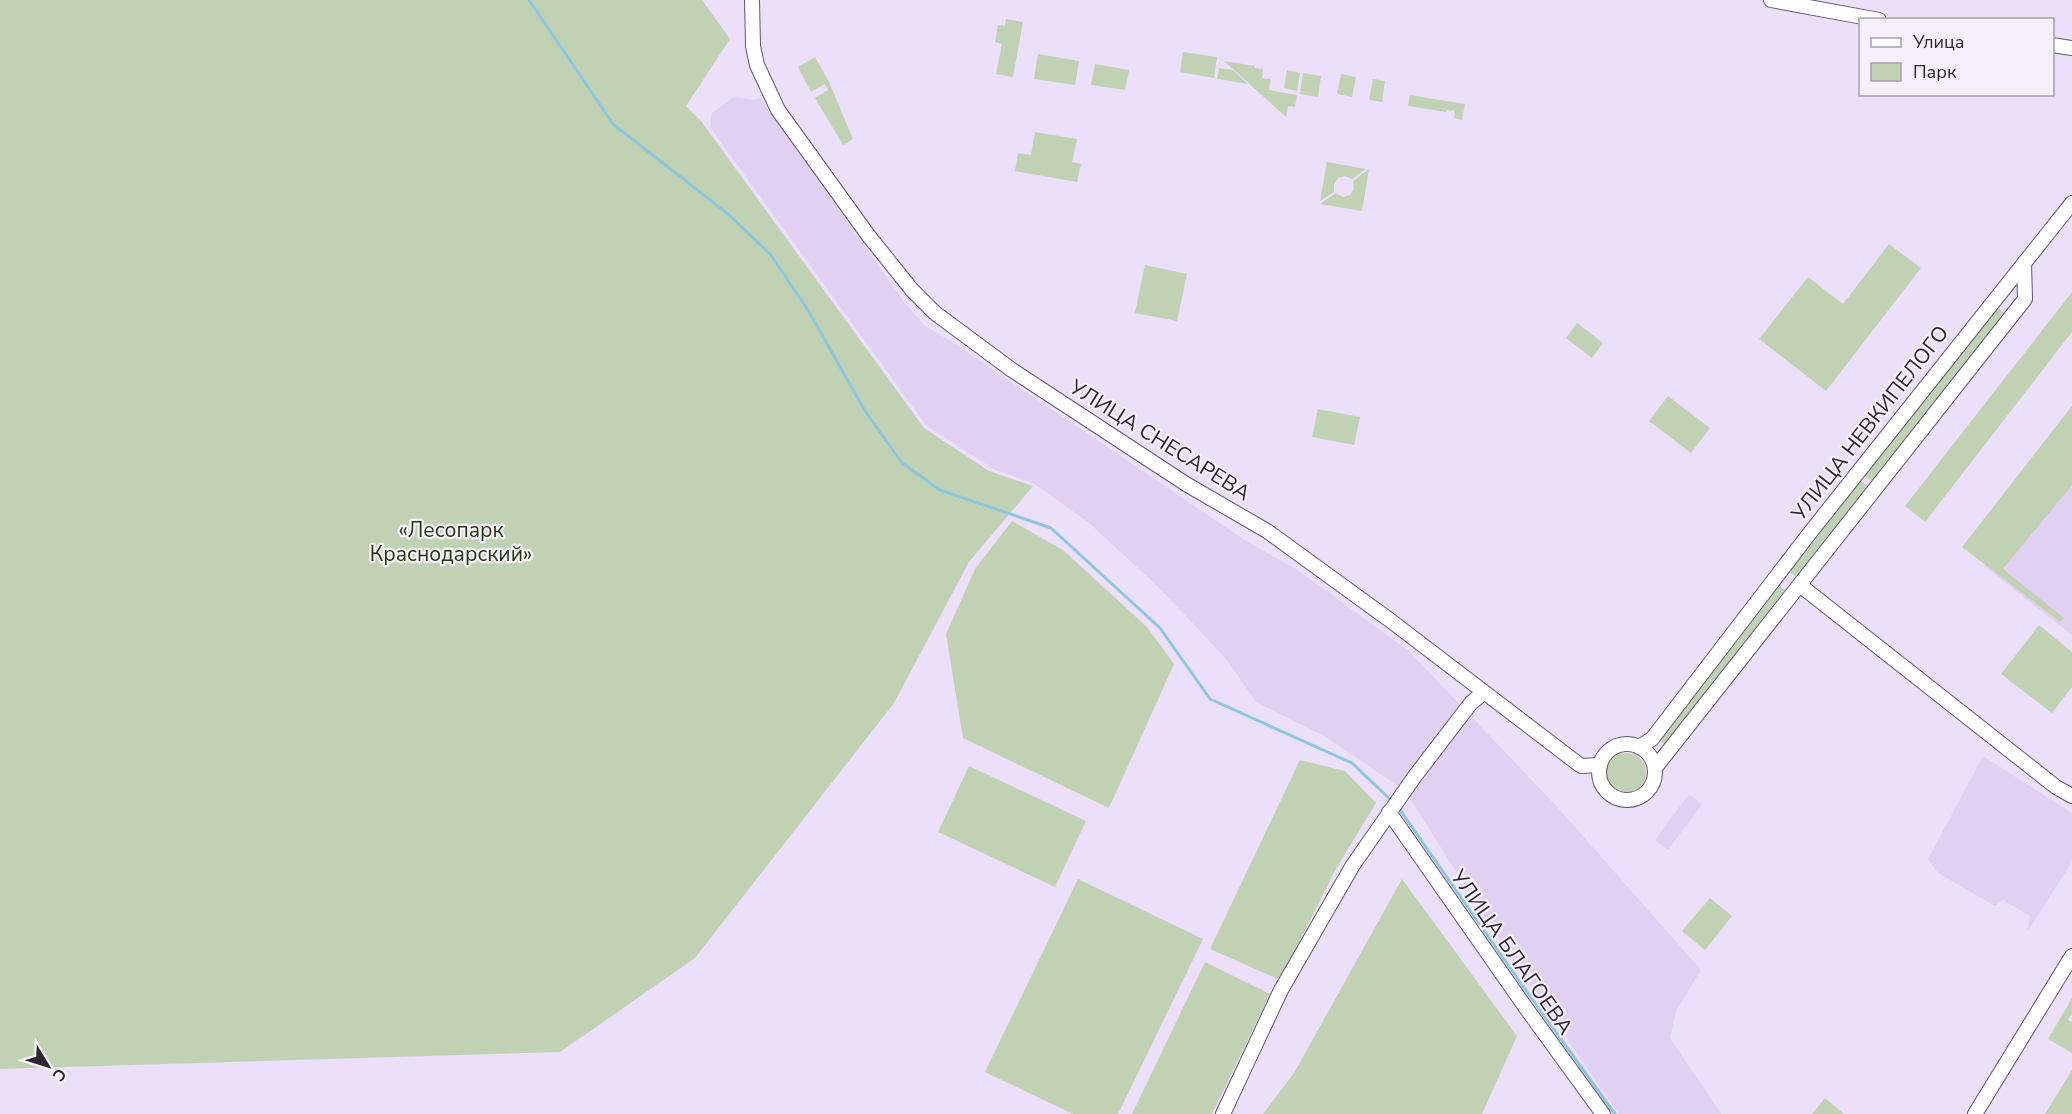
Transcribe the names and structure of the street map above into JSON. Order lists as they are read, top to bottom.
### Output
{
  "streets": {
    "street": ["УЛИЦА НЕВКИПЕЛОГО", "УЛИЦА СНЕСАРЕВА", "УЛИЦА БЛАГОЕВА"]
  },
  "crossings": [
    ["УЛИЦА НЕВКИПЕЛОГО", "УЛИЦА СНЕСАРЕВА"]
  ],
  "parks": ["«Лесопарк Краснодарский»"],
  "legend": ["Улица", "Парк"],
  "north": "bottom right"
}
